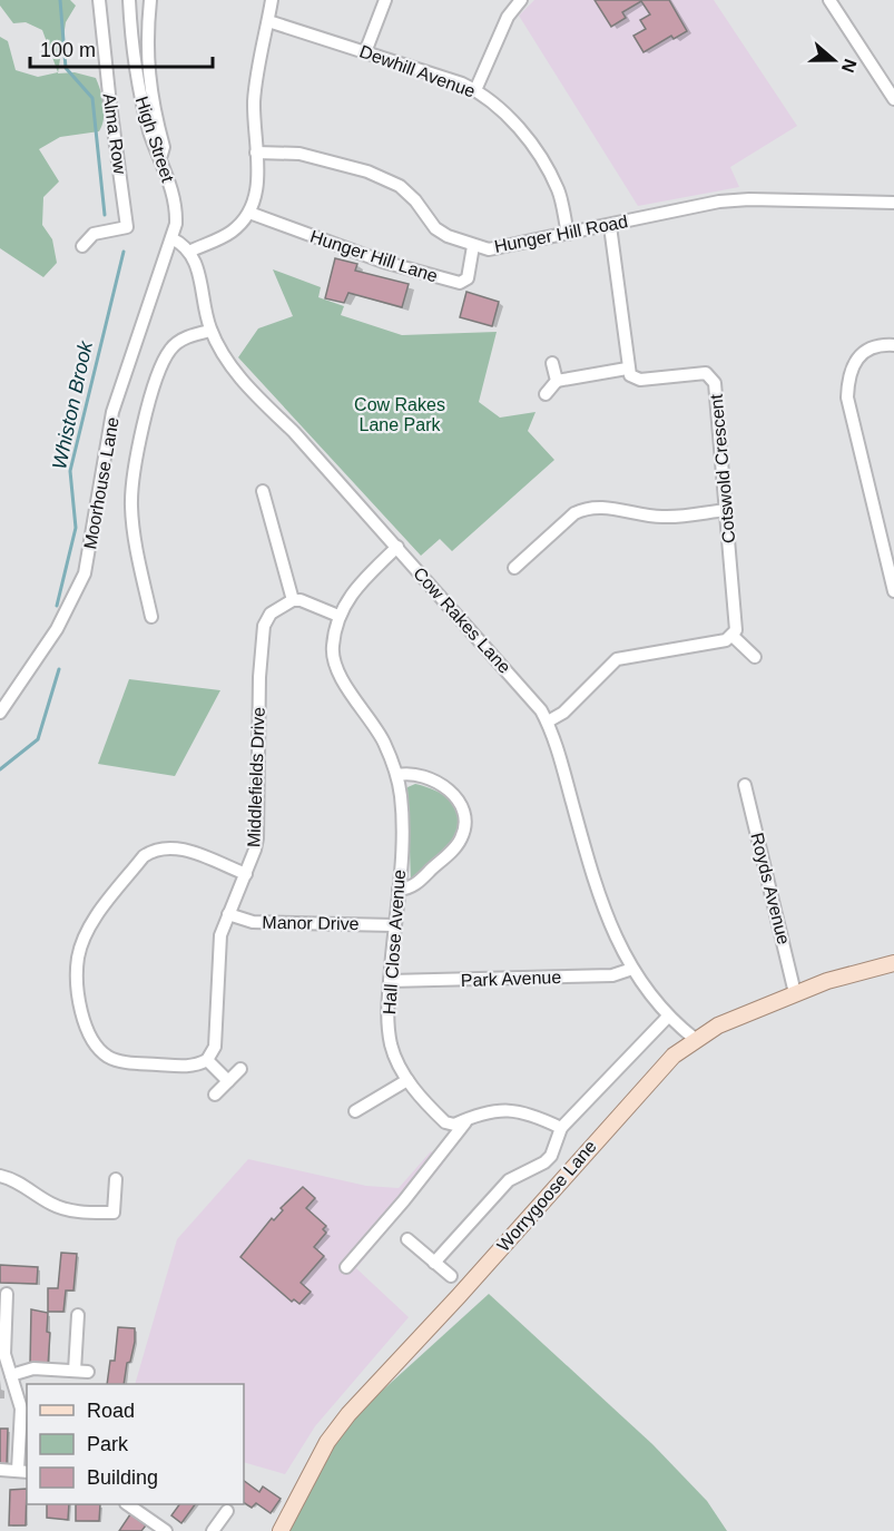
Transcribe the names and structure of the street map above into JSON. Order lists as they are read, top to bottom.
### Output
{
  "streets": {
    "main road": ["Worrygoose Lane"],
    "street": [
      "Dewhill Avenue",
      "Alma Row",
      "High Street",
      "Hunger Hill Road",
      "Hunger Hill Lane",
      "Cotswold Crescent",
      "Moorhouse Lane",
      "Cow Rakes Lane",
      "Middlefields Drive",
      "Royds Avenue",
      "Manor Drive",
      "Hall Close Avenue",
      "Park Avenue"
    ]
  },
  "crossings": [
    ["Dewhill Avenue", "Hunger Hill Road"],
    ["High Street", "Moorhouse Lane"],
    ["Hunger Hill Road", "Hunger Hill Lane"],
    ["Cow Rakes Lane", "Hall Close Avenue"],
    ["Cow Rakes Lane", "Park Avenue"],
    ["Cow Rakes Lane", "Worrygoose Lane"],
    ["Middlefields Drive", "Manor Drive"],
    ["Royds Avenue", "Worrygoose Lane"],
    ["Manor Drive", "Hall Close Avenue"],
    ["Hall Close Avenue", "Park Avenue"]
  ],
  "water": ["Whiston Brook"],
  "parks": ["Cow Rakes Lane Park"],
  "legend": ["Road", "Park", "Building"],
  "scale_bar": "100 m",
  "north": "right"
}
